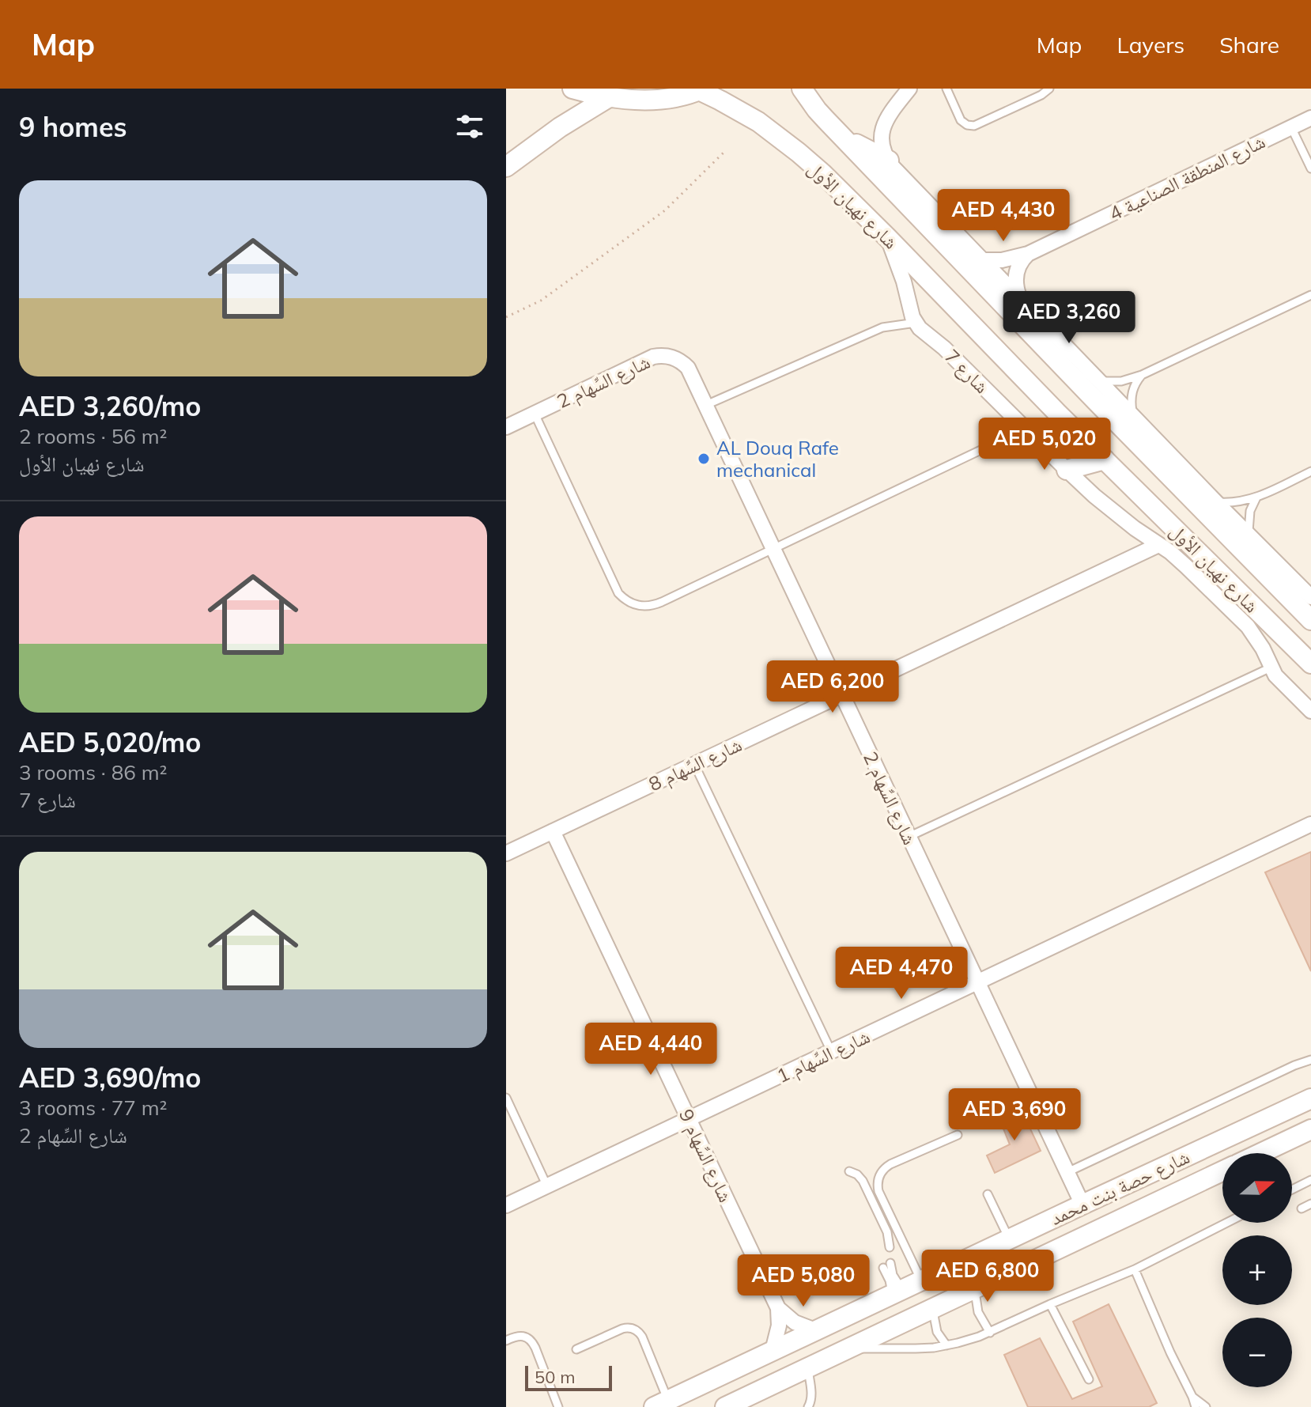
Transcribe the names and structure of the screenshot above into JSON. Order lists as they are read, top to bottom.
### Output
{
  "streets": {
    "main road": ["شارع نهيان الأول", "شارع حصة بنت محمد"],
    "street": [
      "شارع المنطقة الصناعية 4",
      "شارع 7",
      "شارع السِّهام 2",
      "شارع السِّهام 8",
      "شارع السِّهام 1",
      "شارع السِّهام 9"
    ]
  },
  "crossings": [
    ["شارع 7", "شارع السِّهام 8"],
    ["شارع السِّهام 2", "شارع السِّهام 8"],
    ["شارع السِّهام 2", "شارع السِّهام 1"],
    ["شارع السِّهام 2", "شارع حصة بنت محمد"],
    ["شارع السِّهام 8", "شارع السِّهام 9"],
    ["شارع السِّهام 1", "شارع السِّهام 9"]
  ],
  "places": ["AL Douq Rafe mechanical"],
  "scale_bar": "50 m",
  "north": "right",
  "page": {
    "header": "Map",
    "nav": ["Map", "Layers", "Share"],
    "heading": "9 homes",
    "list": [
      {
        "name": "AED 3,260/mo",
        "note": "2 rooms · 56 m² · شارع نهيان الأول"
      },
      {
        "name": "AED 5,020/mo",
        "note": "3 rooms · 86 m² · شارع 7"
      },
      {
        "name": "AED 3,690/mo",
        "note": "3 rooms · 77 m² · شارع السِّهام 2"
      }
    ],
    "price": [
      "AED 4,430",
      "AED 3,260",
      "AED 5,020",
      "AED 6,200",
      "AED 4,470",
      "AED 4,440",
      "AED 3,690",
      "AED 6,800",
      "AED 5,080"
    ],
    "map_buttons": ["+", "−"],
    "scale": "50 m"
  }
}
